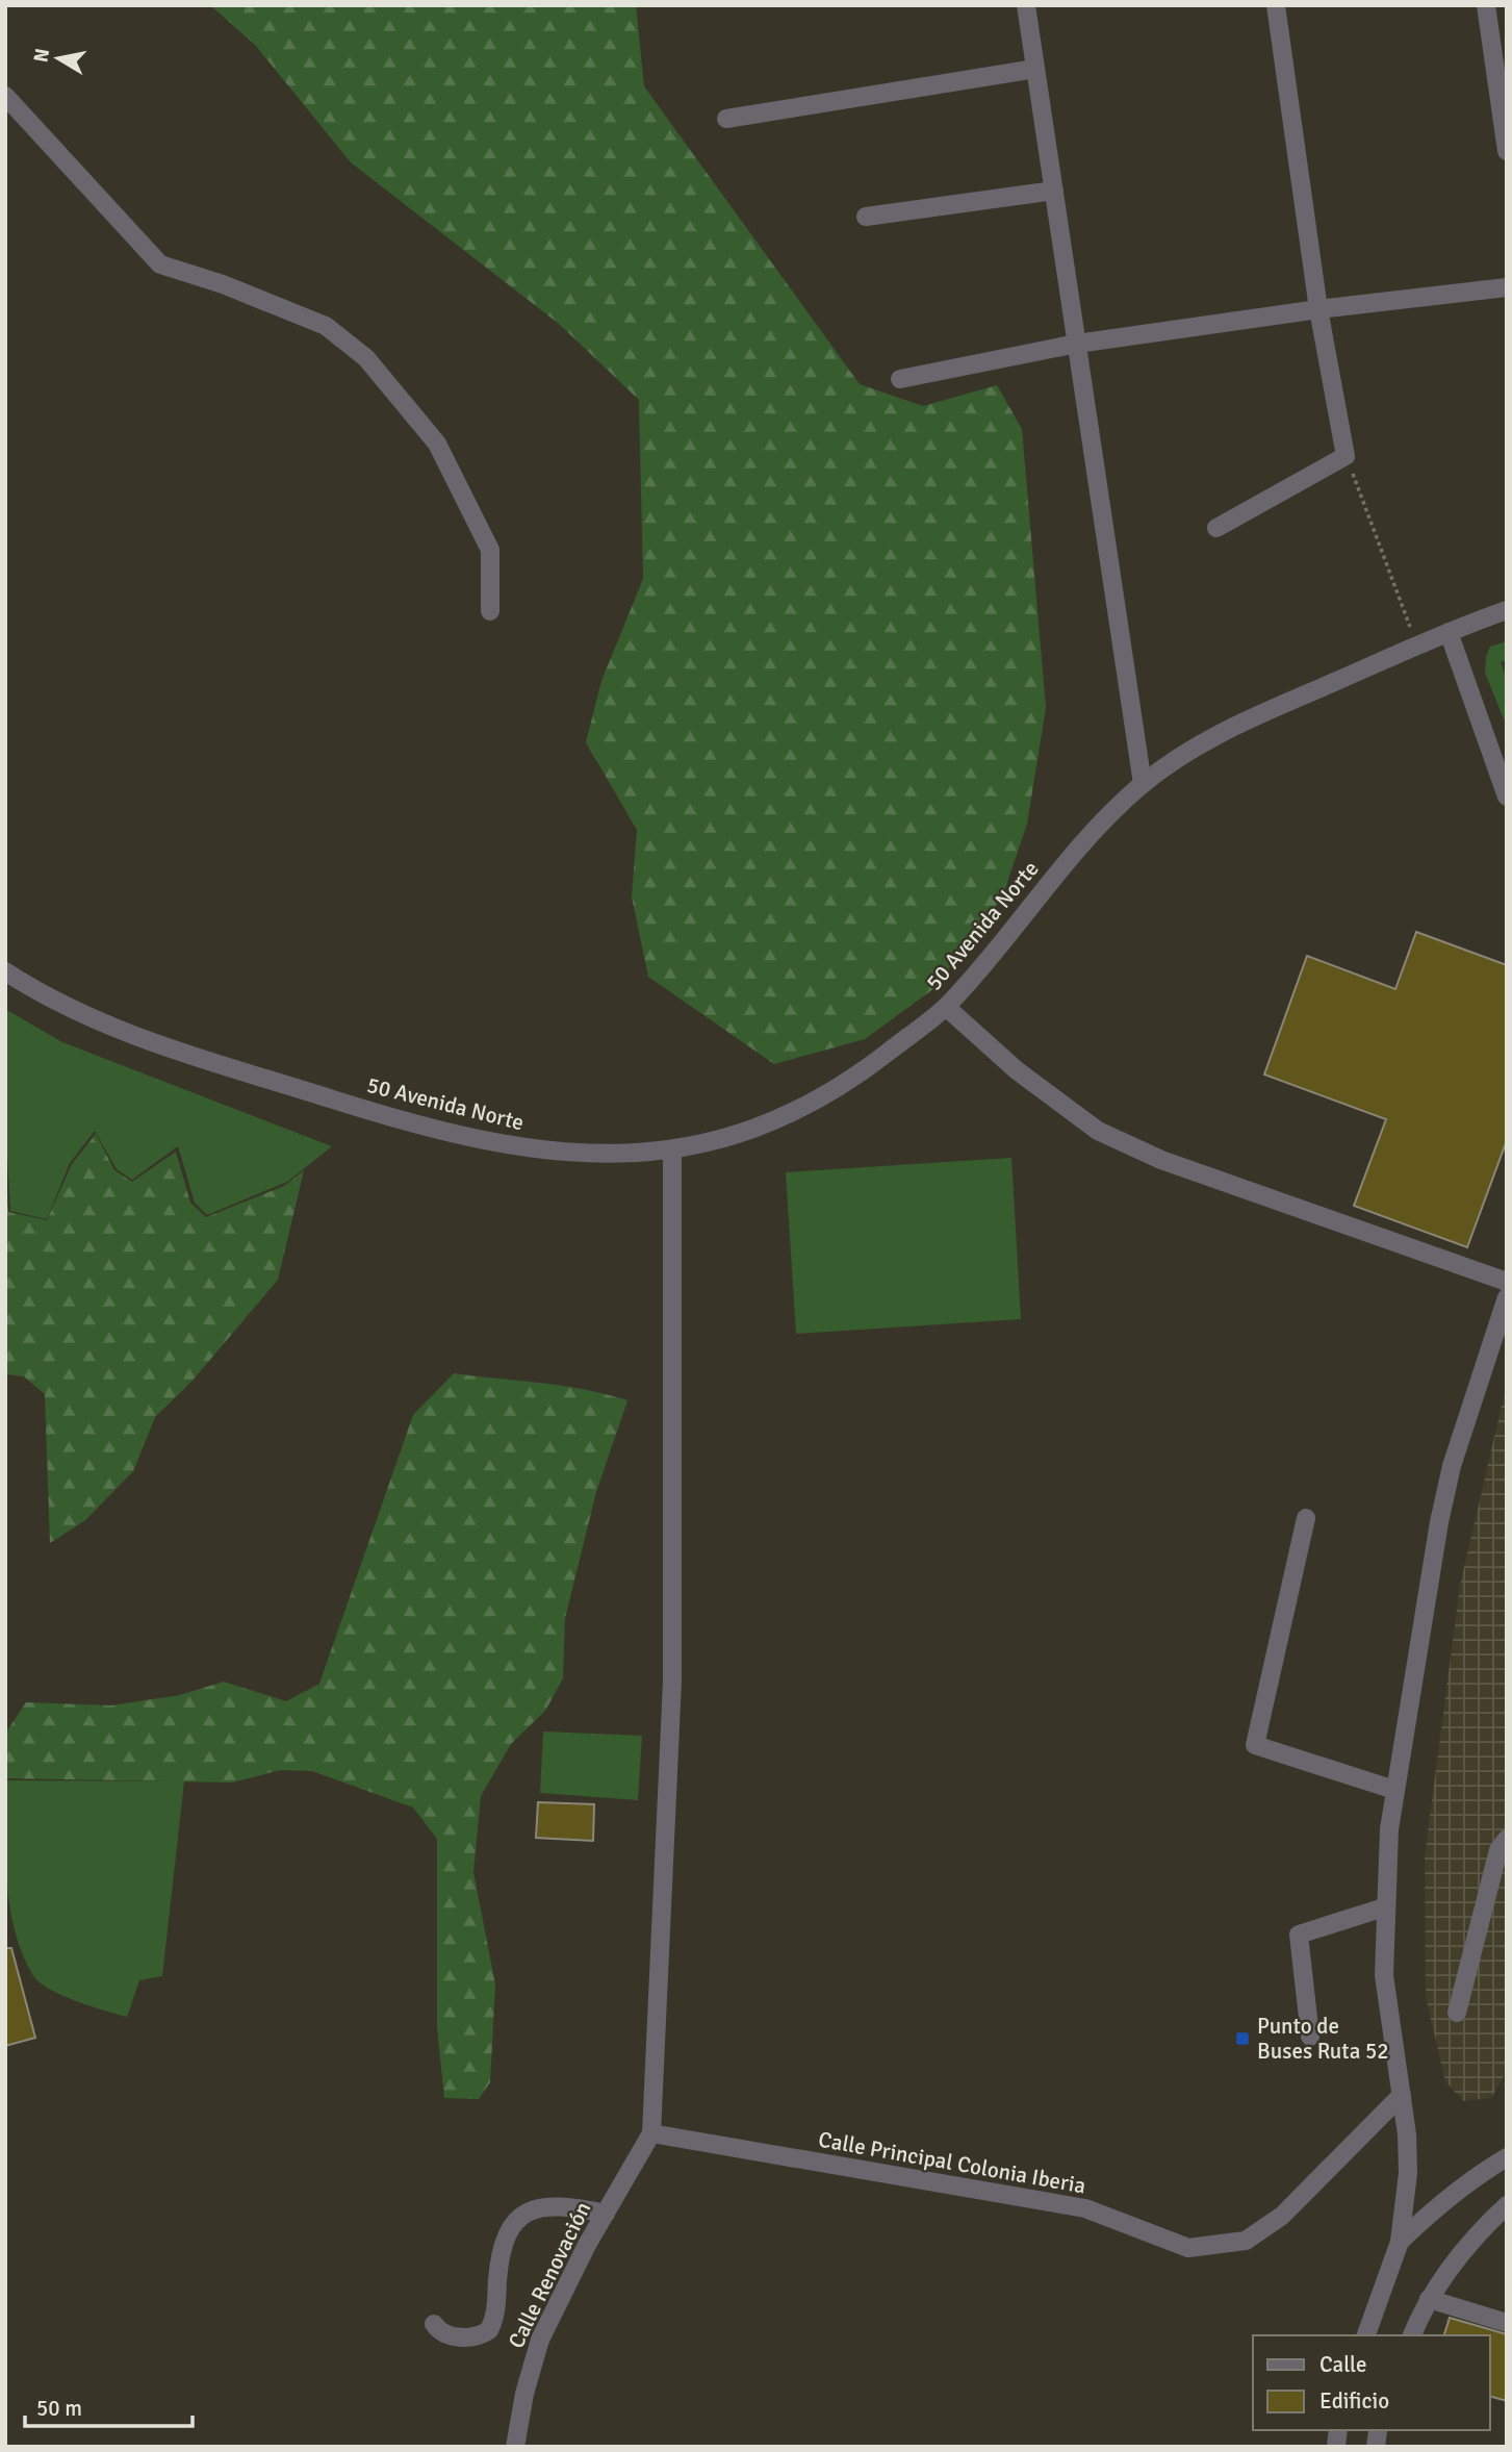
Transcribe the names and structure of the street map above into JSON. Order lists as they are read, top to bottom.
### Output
{
  "streets": {
    "street": ["50 Avenida Norte", "Calle Principal Colonia Iberia", "Calle Renovación"]
  },
  "crossings": [
    ["Calle Principal Colonia Iberia", "Calle Renovación"]
  ],
  "places": {
    "transit": ["Punto de Buses Ruta 52"]
  },
  "legend": ["Calle", "Edificio"],
  "scale_bar": "50 m",
  "north": "left"
}
